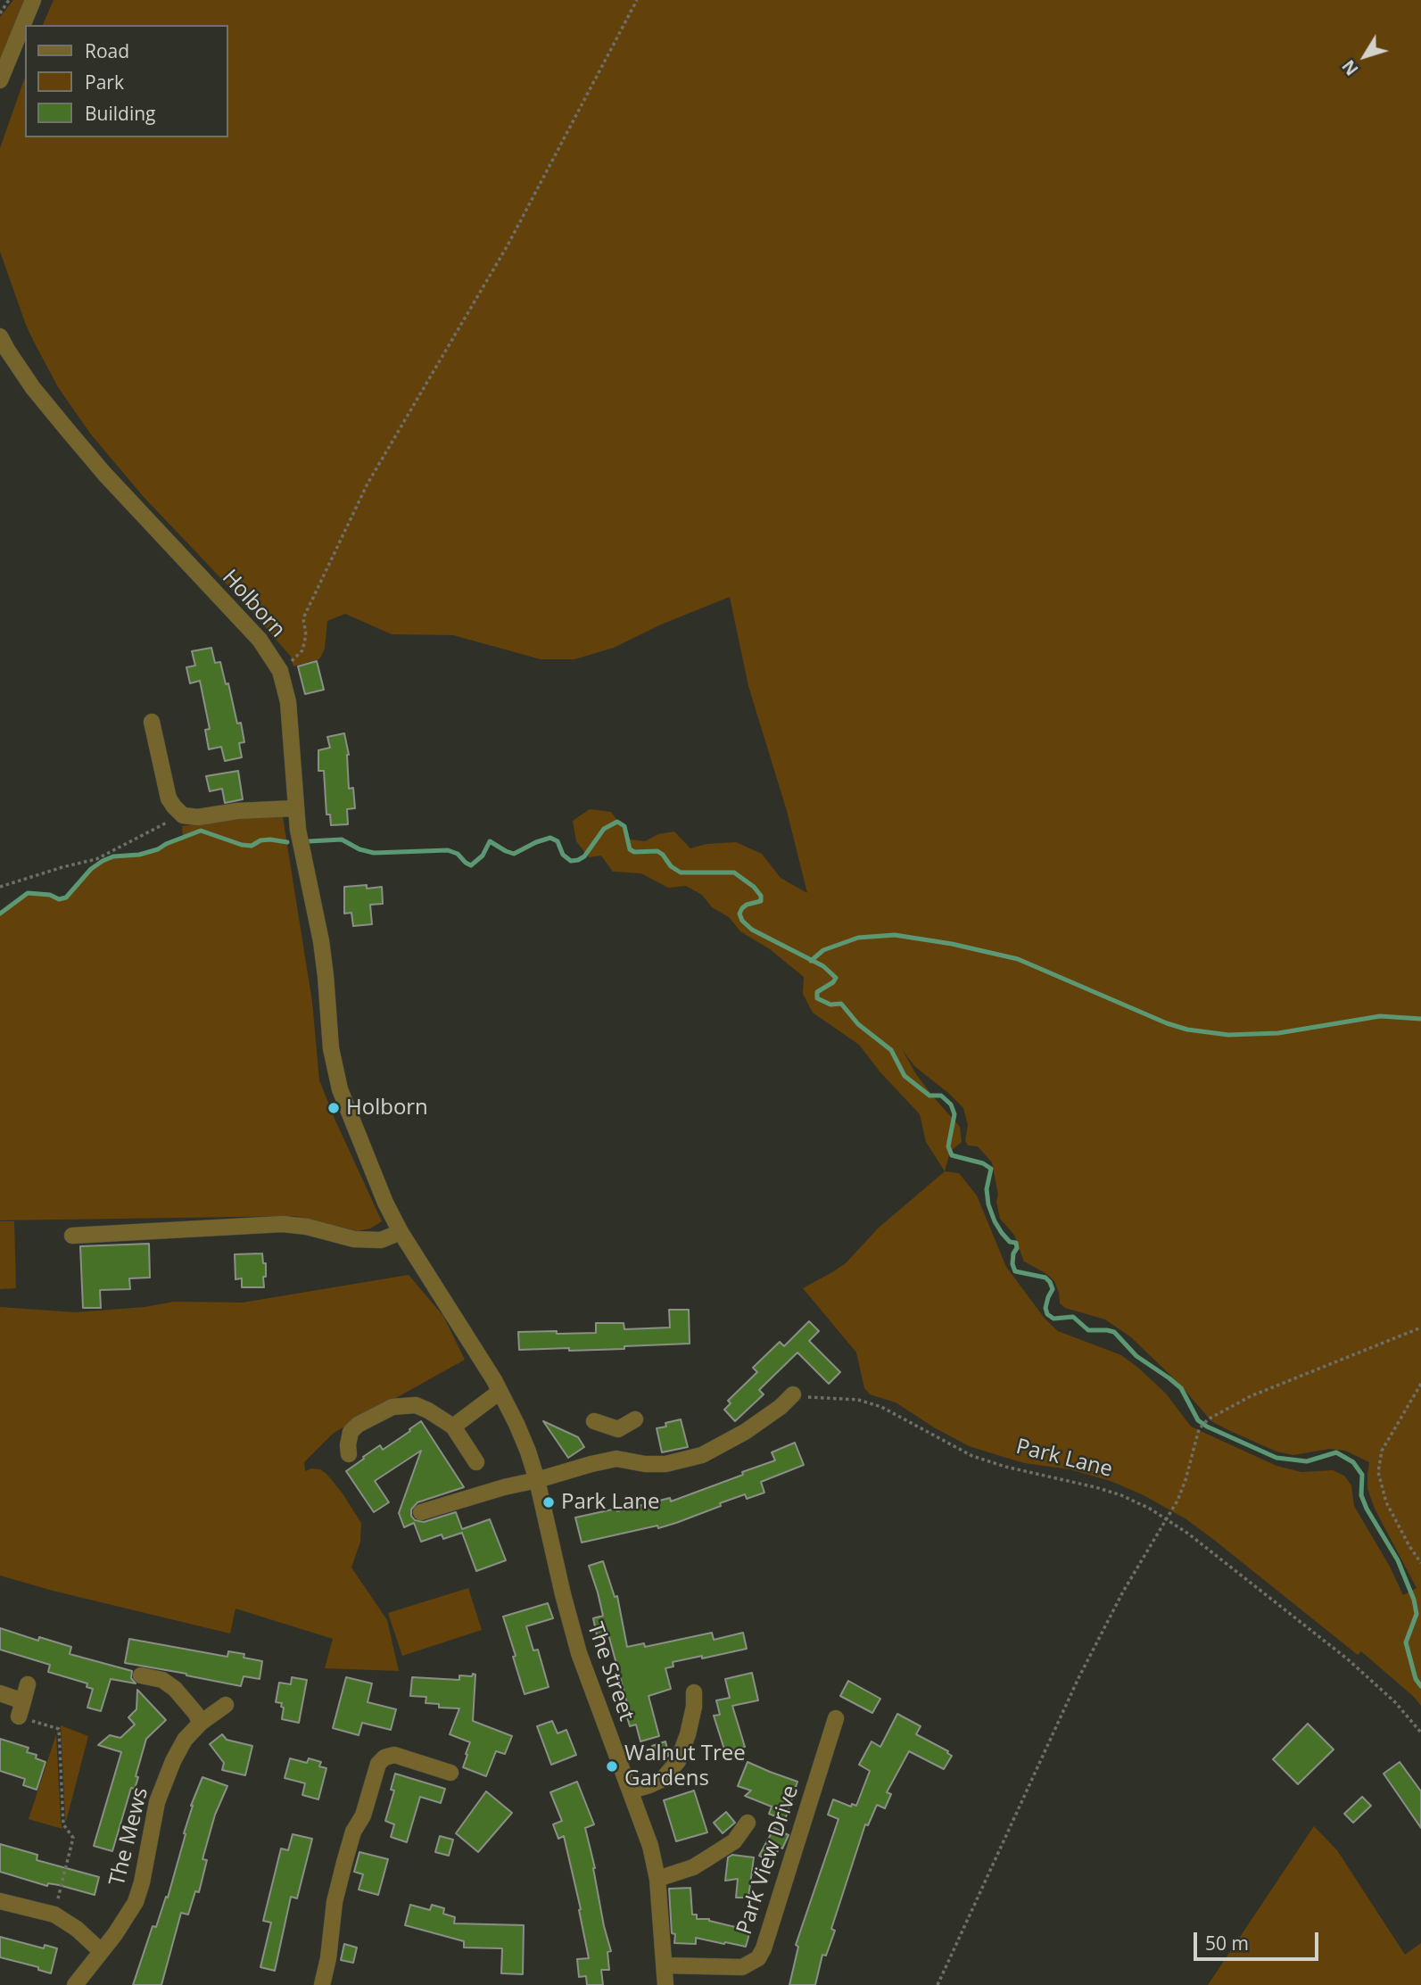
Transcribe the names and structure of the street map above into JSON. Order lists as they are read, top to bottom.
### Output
{
  "streets": {
    "street": [
      "Holborn",
      "The Street",
      "The Mews",
      "Park View Drive"
    ],
    "path": ["Park Lane"]
  },
  "crossings": [
    ["Holborn", "The Street"],
    ["The Street", "Park View Drive"]
  ],
  "places": ["Holborn", "Park Lane", "Walnut Tree Gardens"],
  "legend": ["Road", "Park", "Building"],
  "scale_bar": "50 m",
  "north": "bottom left"
}
